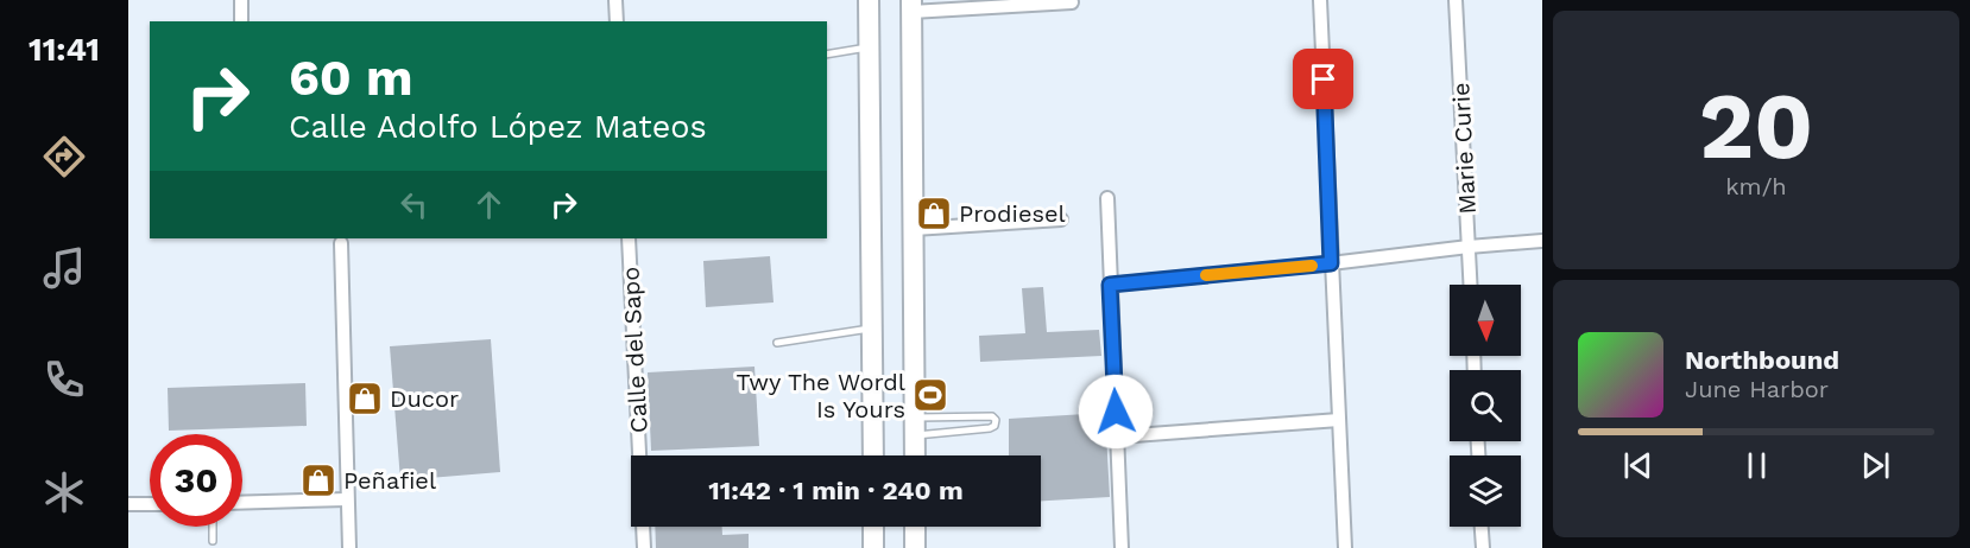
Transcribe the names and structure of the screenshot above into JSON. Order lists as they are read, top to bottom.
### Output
{
  "streets": {
    "street": ["Marie Curie", "Calle del Sapo"]
  },
  "places": {
    "shop": ["Prodiesel", "Ducor", "Peñafiel"],
    "sports": ["Twy The Wordl Is Yours"]
  },
  "north": "bottom",
  "page": {
    "tabs": "11:41",
    "tile": ["20", "km/h"],
    "turn": ["60 m", "Calle Adolfo López Mateos"],
    "song": ["Northbound", "June Harbor"],
    "limit": "30",
    "trip": "11:42 · 1 min · 240 m"
  }
}
